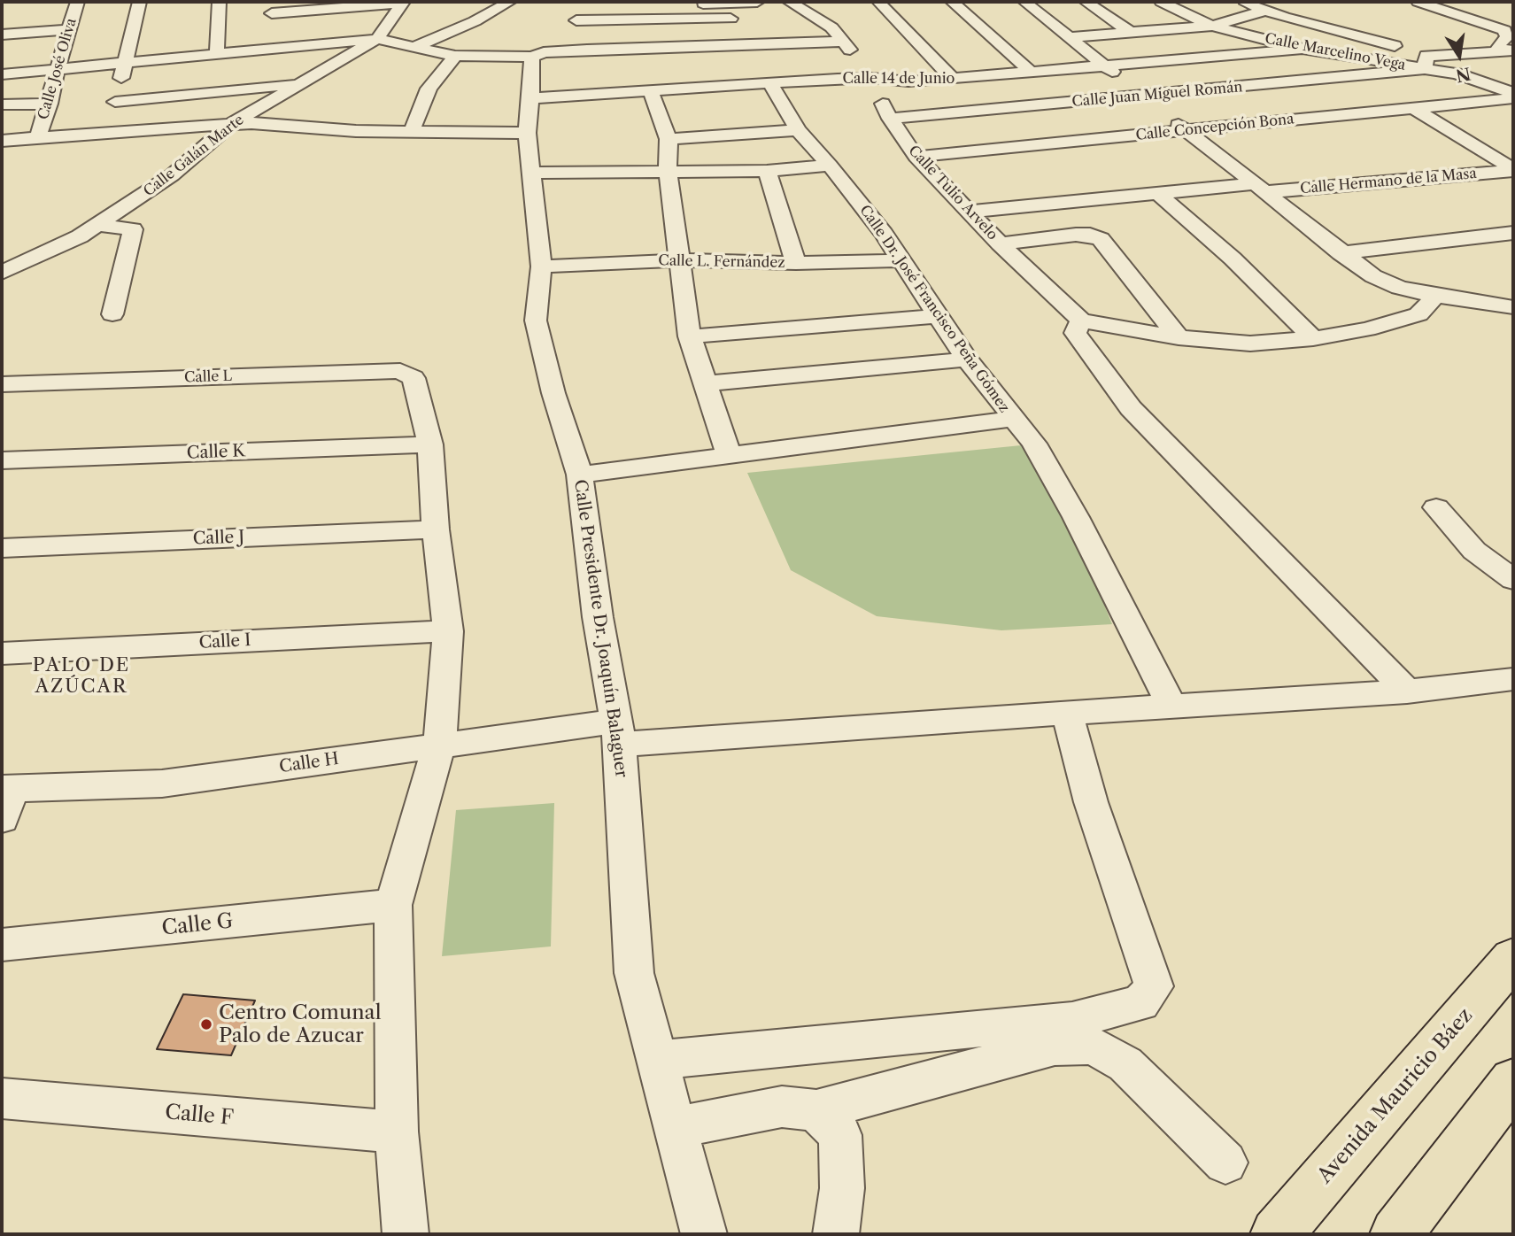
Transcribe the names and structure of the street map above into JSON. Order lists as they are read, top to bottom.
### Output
{
  "streets": {
    "main road": ["Avenida Mauricio Báez"],
    "street": [
      "Calle Marcelino Vega",
      "Calle José Oliva",
      "Calle 14 de Junio",
      "Calle Juan Miguel Román",
      "Calle Concepción Bona",
      "Calle Galán Marte",
      "Calle Hermano de la Masa",
      "Calle Tulio Arvelo",
      "Calle L. Fernández",
      "Calle Dr. José Francisco Peña Gómez",
      "Calle L",
      "Calle K",
      "Calle J",
      "Calle Presidente Dr. Joaquín Balaguer",
      "Calle I",
      "Calle H",
      "Calle G",
      "Calle F"
    ]
  },
  "crossings": [
    ["Calle Marcelino Vega", "Calle 14 de Junio"],
    ["Calle Marcelino Vega", "Calle Juan Miguel Román"],
    ["Calle 14 de Junio", "Calle Tulio Arvelo"],
    ["Calle 14 de Junio", "Calle Dr. José Francisco Peña Gómez"],
    ["Calle 14 de Junio", "Calle Presidente Dr. Joaquín Balaguer"],
    ["Calle Juan Miguel Román", "Calle Tulio Arvelo"],
    ["Calle Concepción Bona", "Calle Tulio Arvelo"],
    ["Calle Hermano de la Masa", "Calle Tulio Arvelo"],
    ["Calle L. Fernández", "Calle Dr. José Francisco Peña Gómez"],
    ["Calle L. Fernández", "Calle Presidente Dr. Joaquín Balaguer"],
    ["Calle Dr. José Francisco Peña Gómez", "Calle H"],
    ["Calle L", "Calle K"],
    ["Calle Presidente Dr. Joaquín Balaguer", "Calle H"]
  ],
  "districts": ["PALO DE AZÚCAR"],
  "places": ["Centro Comunal Palo de Azucar"],
  "north": "bottom"
}
